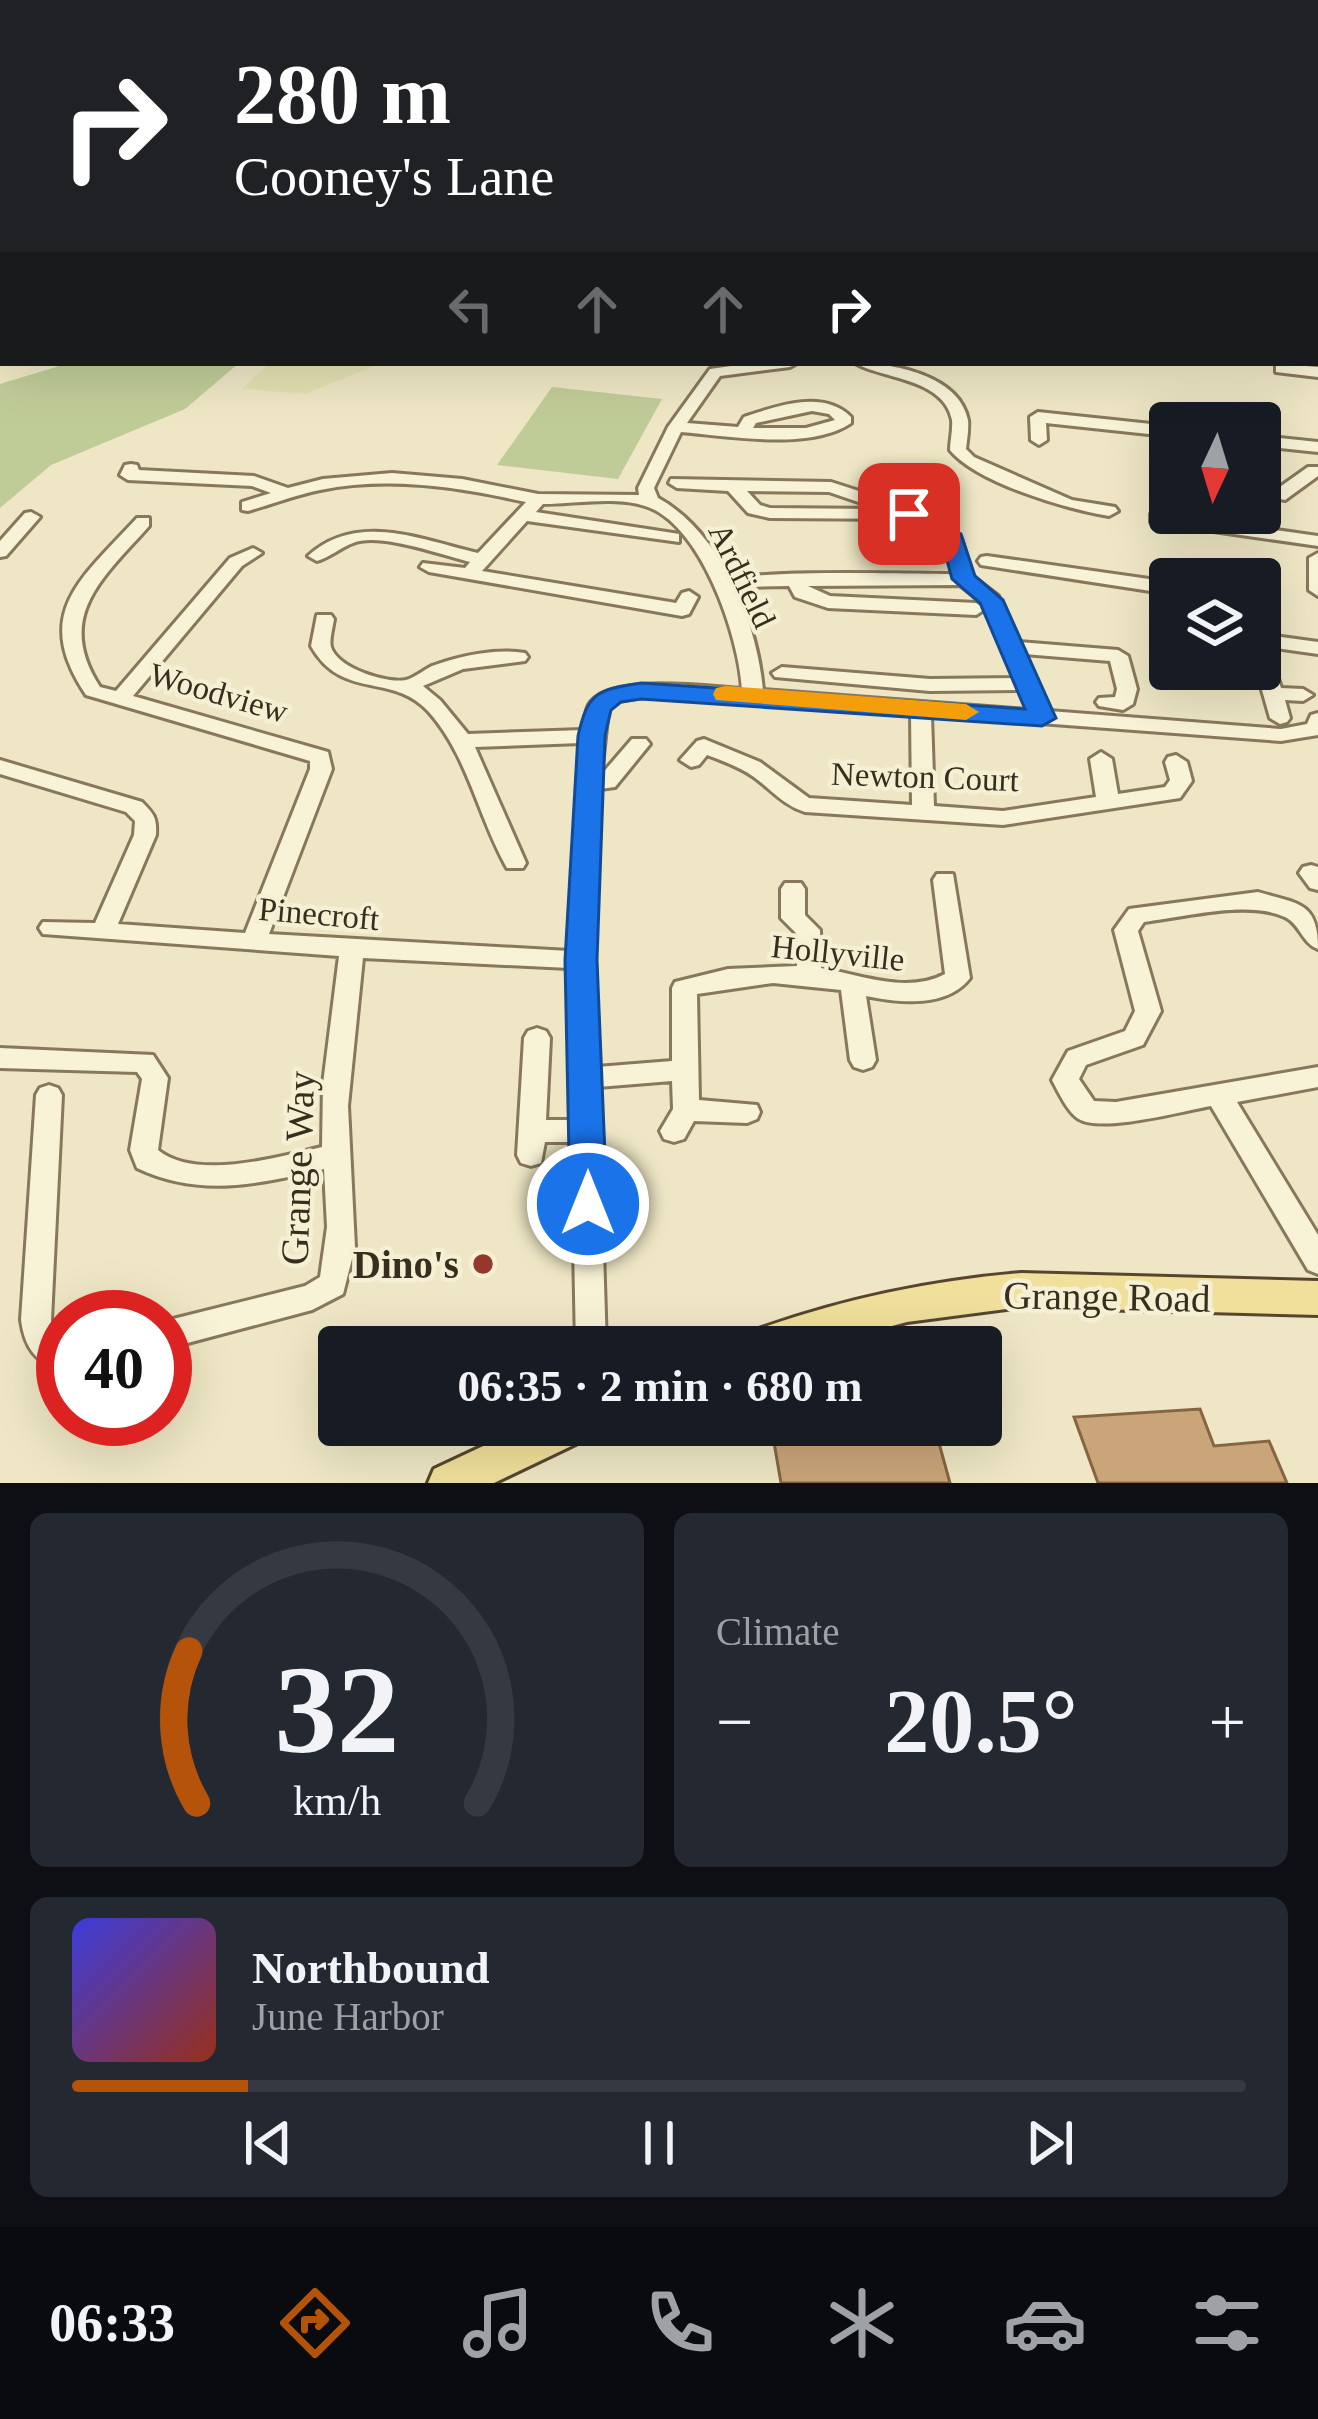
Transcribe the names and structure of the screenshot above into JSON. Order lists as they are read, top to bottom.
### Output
{
  "streets": {
    "main road": ["Grange Road"],
    "street": [
      "Ardfield",
      "Woodview",
      "Newton Court",
      "Pinecroft",
      "Hollyville",
      "Grange Way"
    ]
  },
  "crossings": [
    ["Woodview", "Pinecroft"],
    ["Pinecroft", "Grange Way"]
  ],
  "places": ["Dino's"],
  "north": "bottom",
  "page": {
    "turn": ["280 m", "Cooney's Lane"],
    "limit": "40",
    "trip": "06:35 · 2 min · 680 m",
    "tile": "Climate",
    "heat": ["−", "20.5°", "+"],
    "song": ["Northbound", "June Harbor"],
    "tabs": "06:33",
    "gauge": ["32", "km/h"]
  }
}
